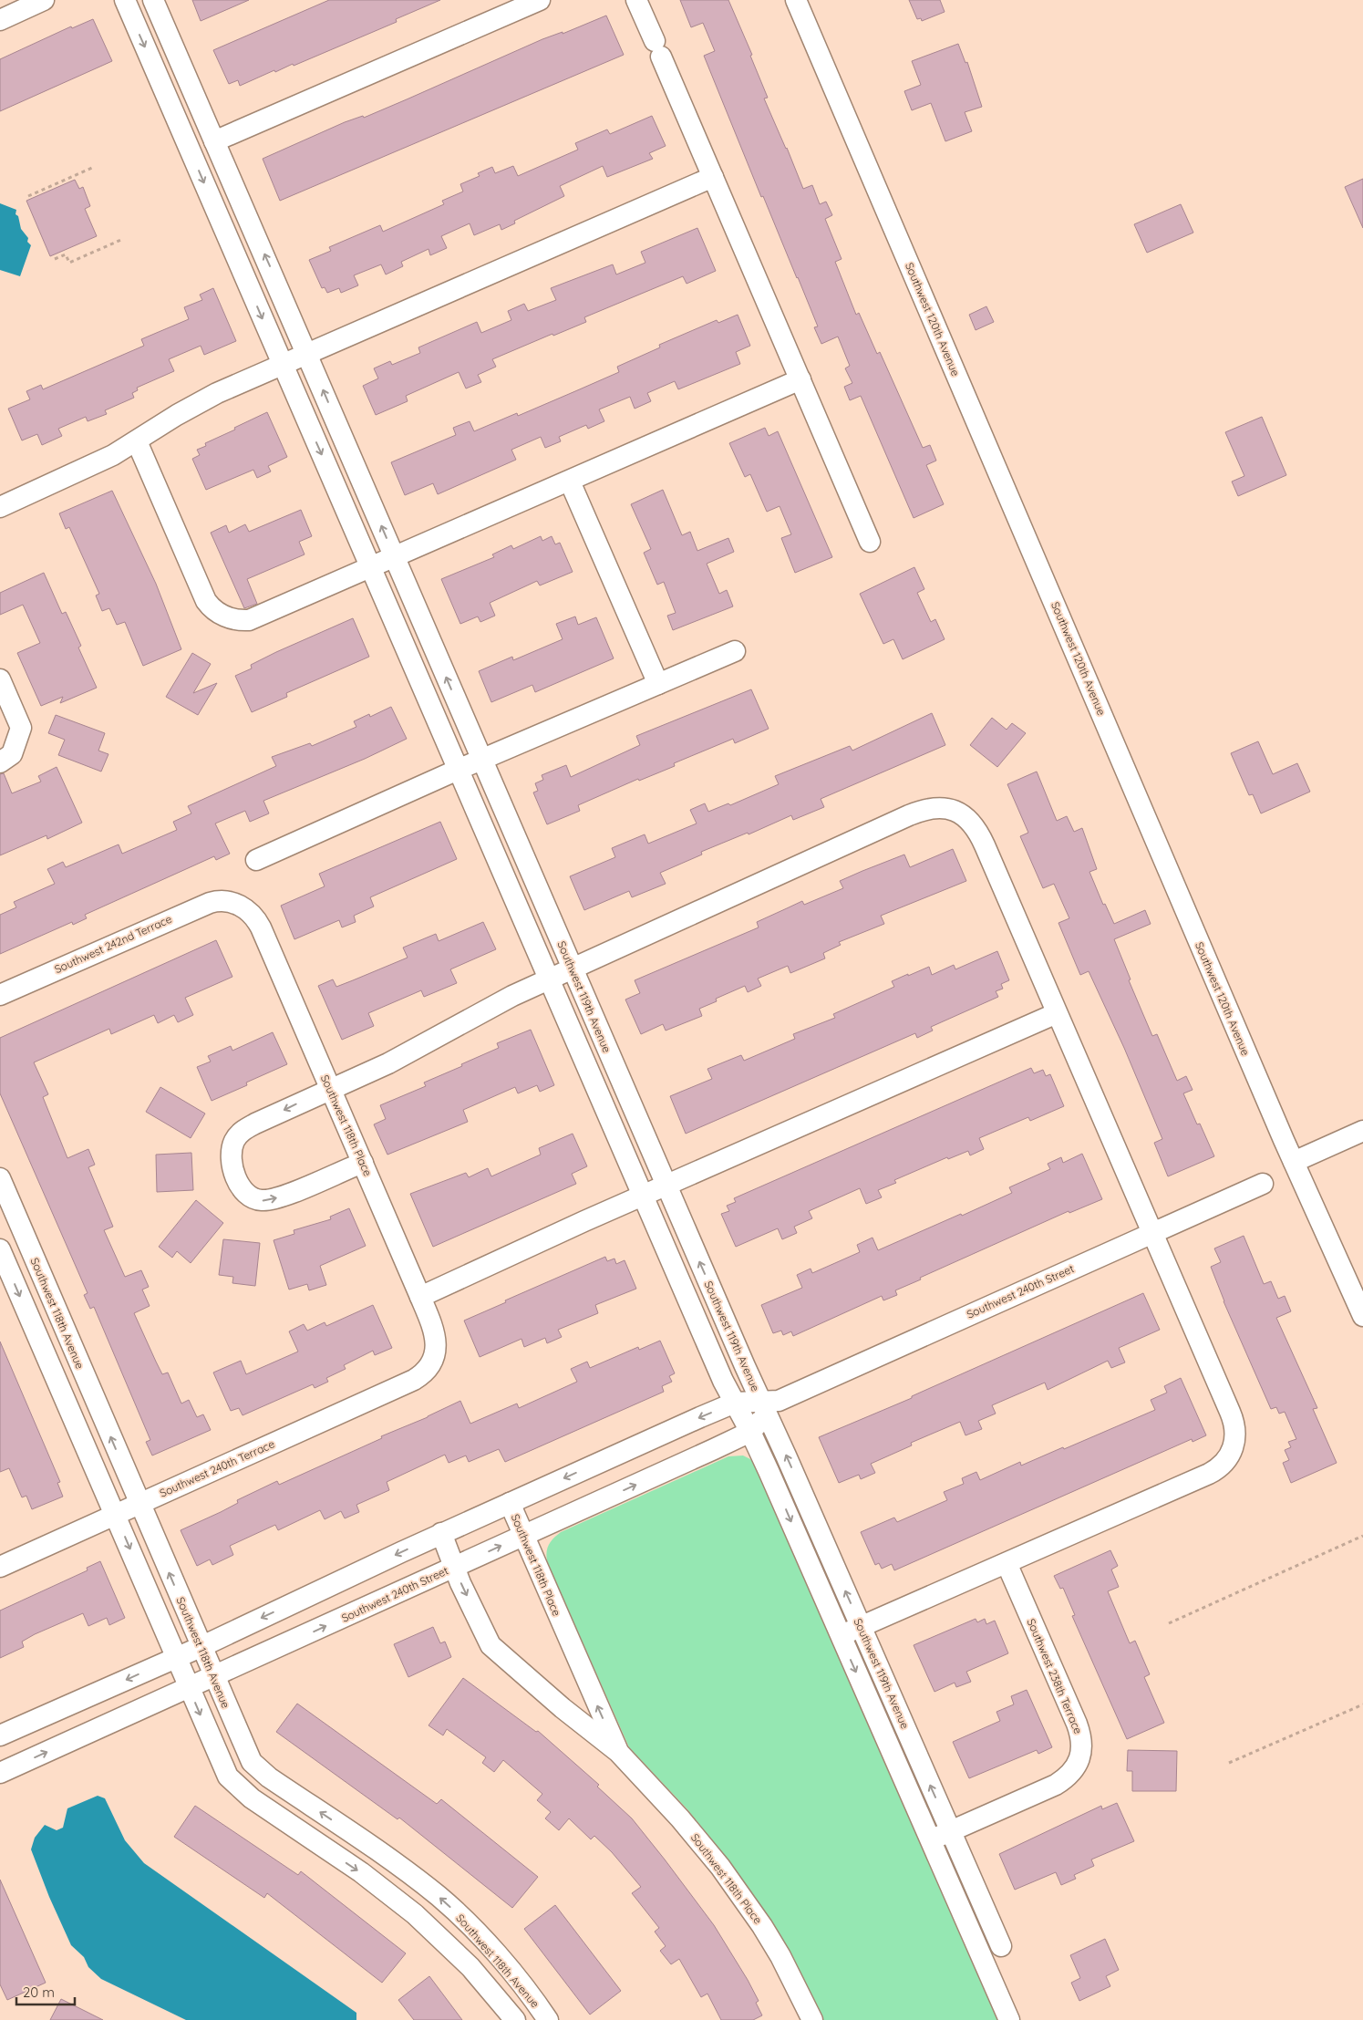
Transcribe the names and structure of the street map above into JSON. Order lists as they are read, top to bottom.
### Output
{
  "streets": {
    "street": [
      "Southwest 120th Avenue",
      "Southwest 242nd Terrace",
      "Southwest 119th Avenue",
      "Southwest 118th Place",
      "Southwest 240th Street",
      "Southwest 118th Avenue",
      "Southwest 240th Terrace",
      "Southwest 238th Terrace"
    ]
  },
  "crossings": [
    ["Southwest 242nd Terrace", "Southwest 118th Place"],
    ["Southwest 119th Avenue", "Southwest 240th Street"],
    ["Southwest 119th Avenue", "Southwest 238th Terrace"],
    ["Southwest 118th Place", "Southwest 240th Street"],
    ["Southwest 118th Place", "Southwest 240th Terrace"],
    ["Southwest 240th Street", "Southwest 118th Avenue"],
    ["Southwest 118th Avenue", "Southwest 240th Terrace"]
  ],
  "scale_bar": "20 m"
}
